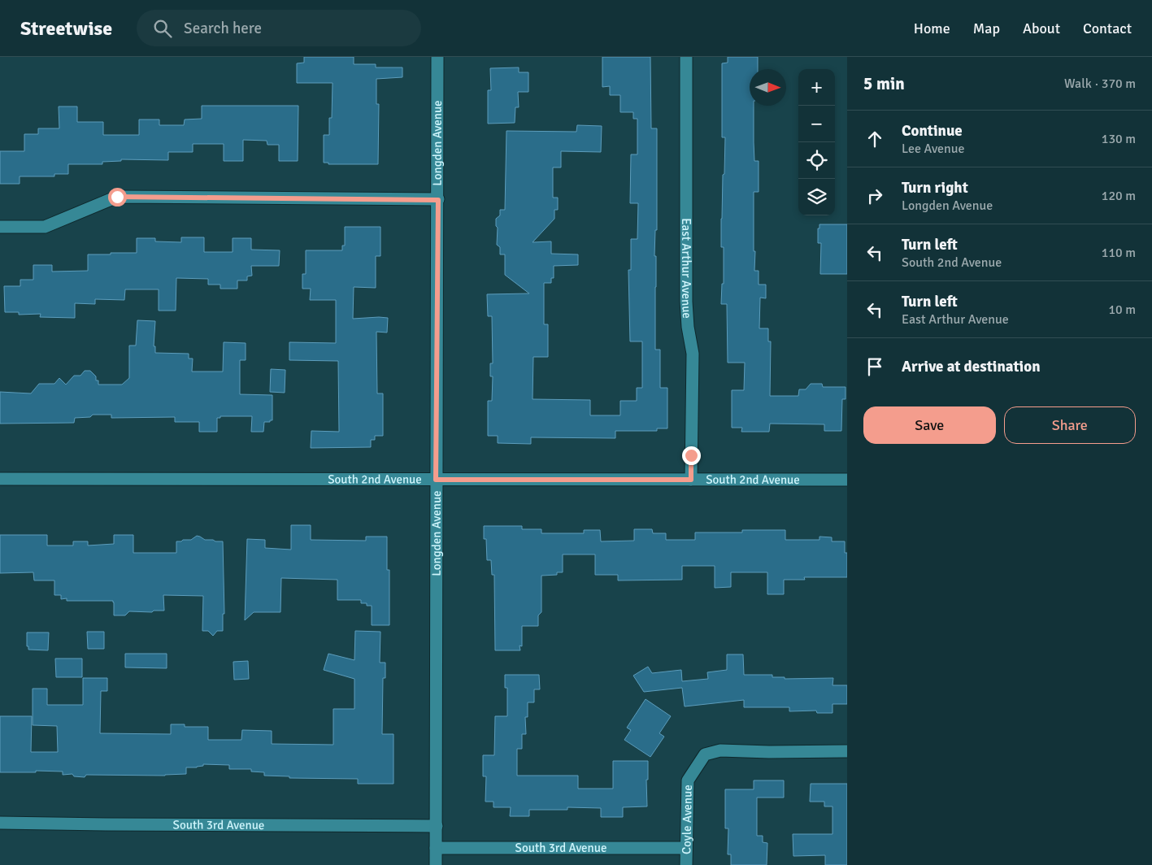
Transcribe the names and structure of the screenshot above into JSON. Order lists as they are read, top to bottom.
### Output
{
  "streets": {
    "street": [
      "Longden Avenue",
      "East Arthur Avenue",
      "South 2nd Avenue",
      "Coyle Avenue",
      "South 3rd Avenue"
    ]
  },
  "crossings": [
    ["Longden Avenue", "South 2nd Avenue"],
    ["Longden Avenue", "South 3rd Avenue"],
    ["East Arthur Avenue", "South 2nd Avenue"],
    ["Coyle Avenue", "South 3rd Avenue"]
  ],
  "north": "right",
  "page": {
    "header": "Streetwise",
    "search": "Search here",
    "nav": [
      "Home",
      "Map",
      "About",
      "Contact"
    ],
    "heading": ["5 min", "Walk · 370 m"],
    "map_buttons": ["+", "−"],
    "list": [
      ["Continue", "Lee Avenue", "130 m"],
      ["Turn right", "Longden Avenue", "120 m"],
      ["Turn left", "South 2nd Avenue", "110 m"],
      ["Turn left", "East Arthur Avenue", "10 m"],
      "Arrive at destination"
    ],
    "buttons": ["Save", "Share"]
  }
}
